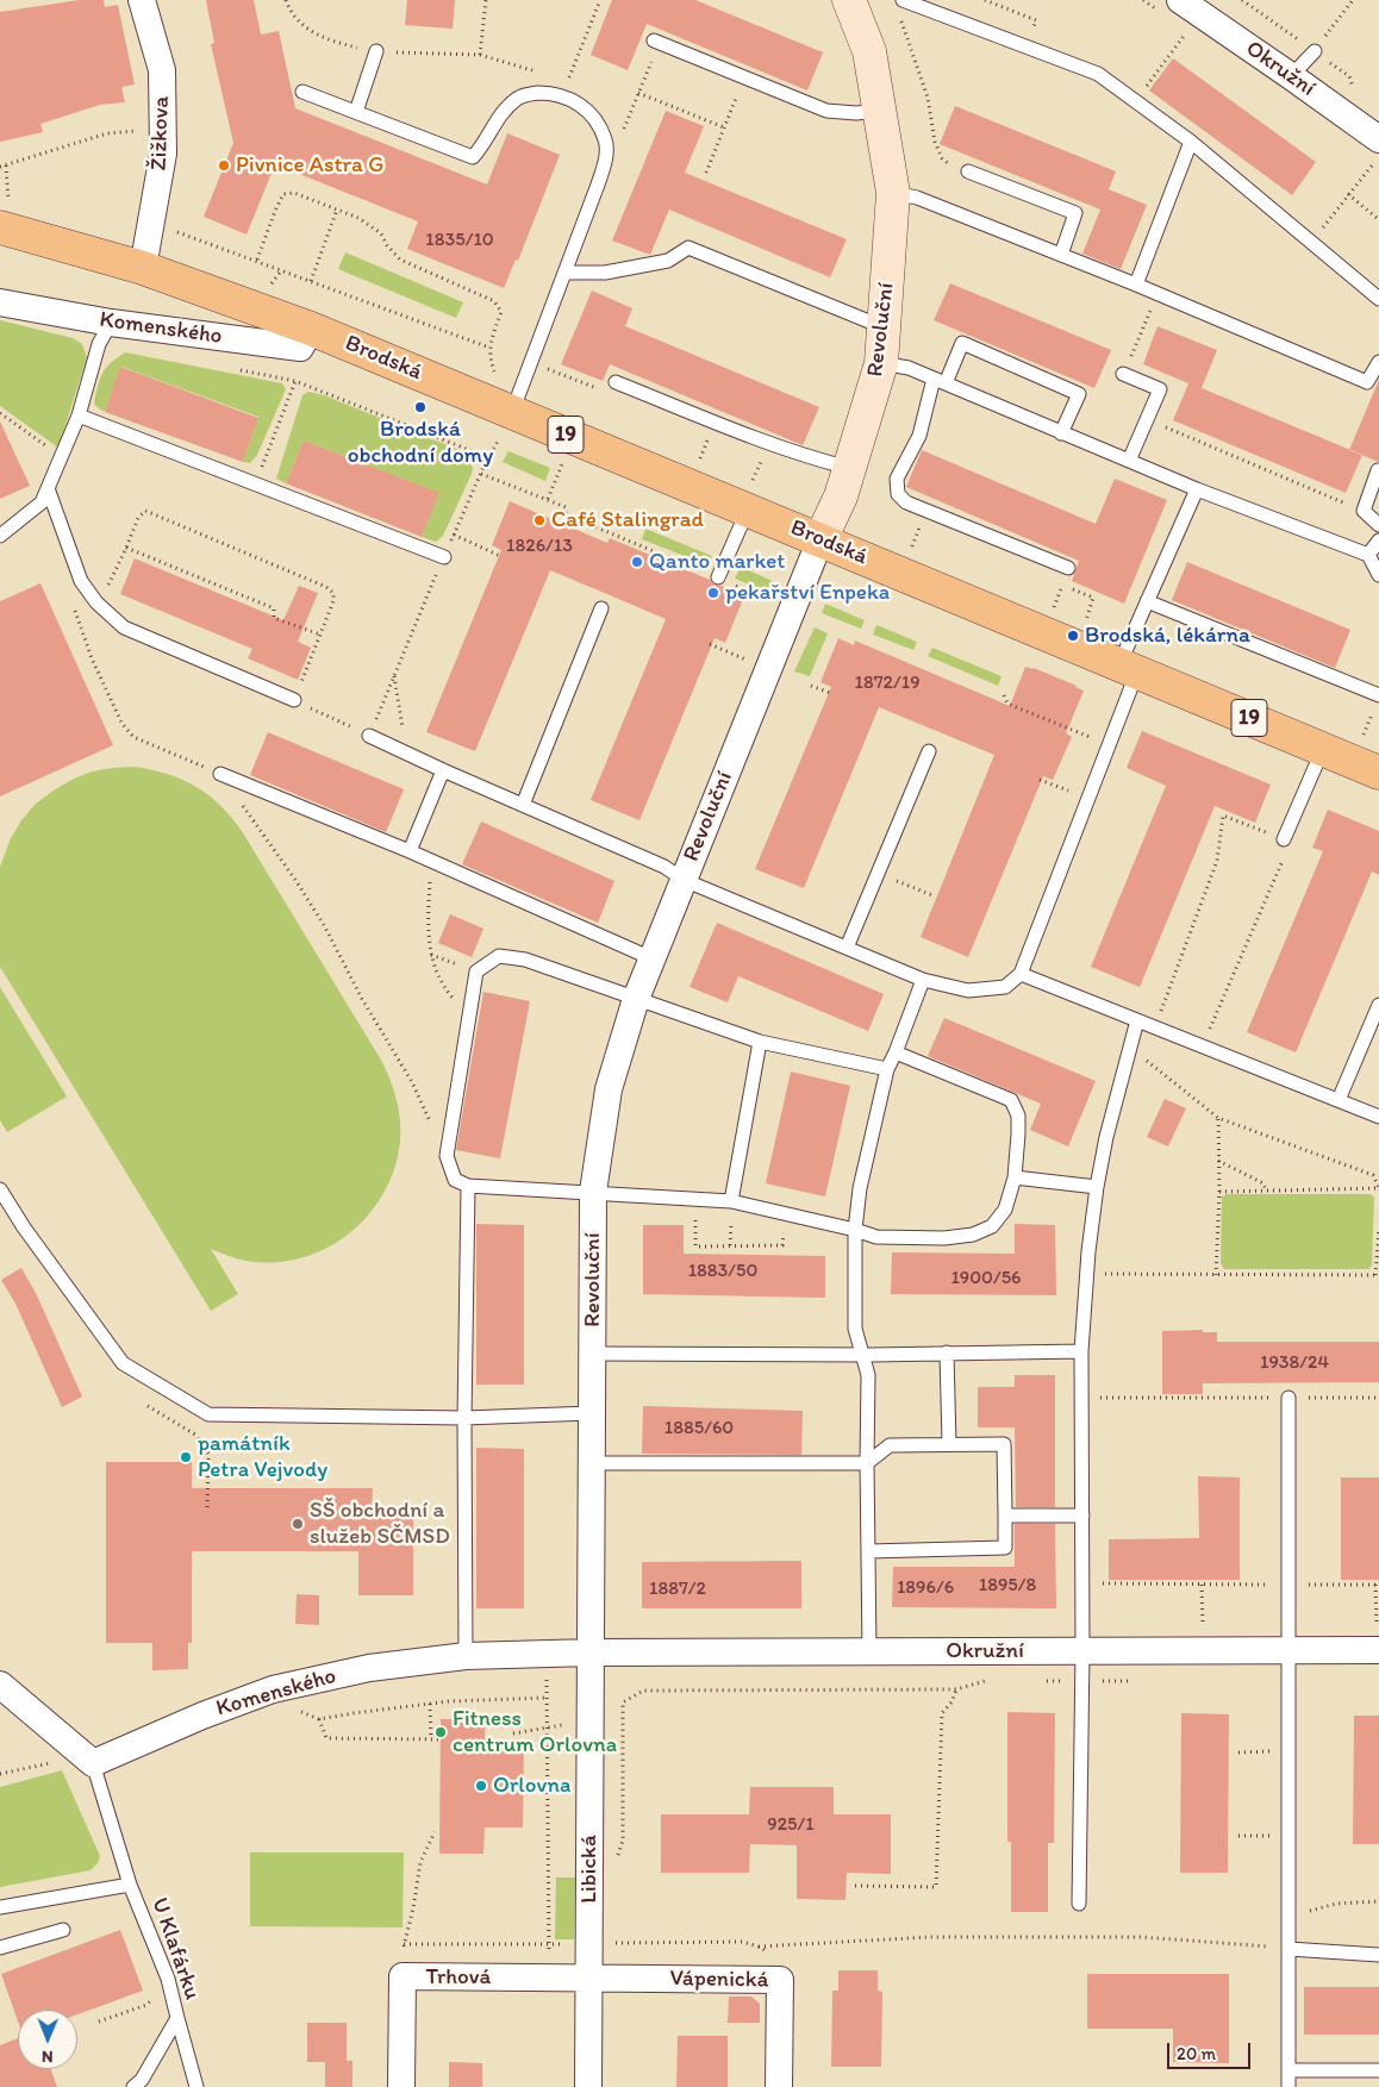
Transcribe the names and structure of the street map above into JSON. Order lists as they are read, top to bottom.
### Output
{
  "streets": {
    "main road": ["Brodská", "19"],
    "street": [
      "Okružní",
      "Žižkova",
      "Komenského",
      "Revoluční",
      "Libická",
      "Trhová",
      "Vápenická"
    ],
    "lane": ["U Klafárku"]
  },
  "crossings": [
    ["Okružní", "Komenského"],
    ["Okružní", "Revoluční"],
    ["Okružní", "Libická"],
    ["Žižkova", "19"],
    ["Komenského", "Revoluční"],
    ["Komenského", "Brodská"],
    ["Komenského", "19"],
    ["Komenského", "Libická"],
    ["Komenského", "U Klafárku"],
    ["Revoluční", "Brodská"],
    ["Revoluční", "Libická"],
    ["Brodská", "19"],
    ["Libická", "Trhová"],
    ["Libická", "Vápenická"],
    ["Trhová", "Vápenická"]
  ],
  "places": [
    "Pivnice Astra G",
    "Brodská obchodní domy",
    "Café Stalingrad",
    "Qanto market",
    "pekařství Enpeka",
    "Brodská, lékárna",
    "památník Petra Vejvody",
    "SŠ obchodní a služeb SČMSD",
    "Fitness centrum Orlovna",
    "Orlovna"
  ],
  "house_numbers": [
    "1835/10",
    "1826/13",
    "1872/19",
    "1883/50",
    "1900/56",
    "1938/24",
    "1885/60",
    "1895/8",
    "1896/6",
    "1887/2",
    "925/1"
  ],
  "scale_bar": "20 m",
  "north": "bottom"
}
